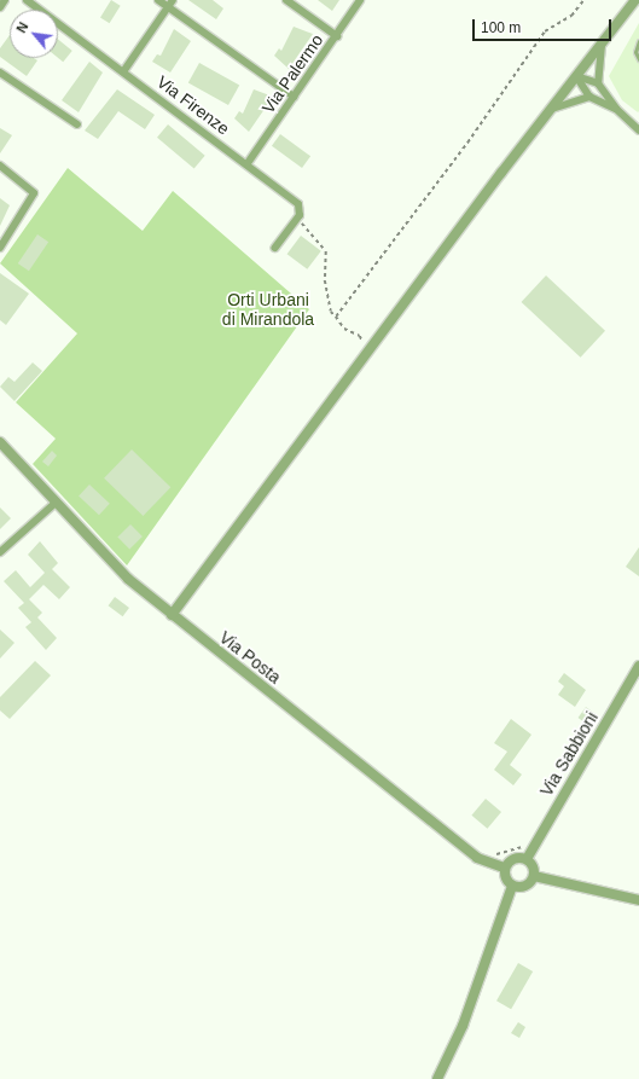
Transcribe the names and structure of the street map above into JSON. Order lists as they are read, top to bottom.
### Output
{
  "streets": {
    "street": [
      "Via Palermo",
      "Via Firenze",
      "Via Posta",
      "Via Sabbioni"
    ]
  },
  "crossings": [
    ["Via Palermo", "Via Firenze"],
    ["Via Posta", "Via Sabbioni"]
  ],
  "parks": ["Orti Urbani di Mirandola"],
  "scale_bar": "100 m",
  "north": "top left"
}
